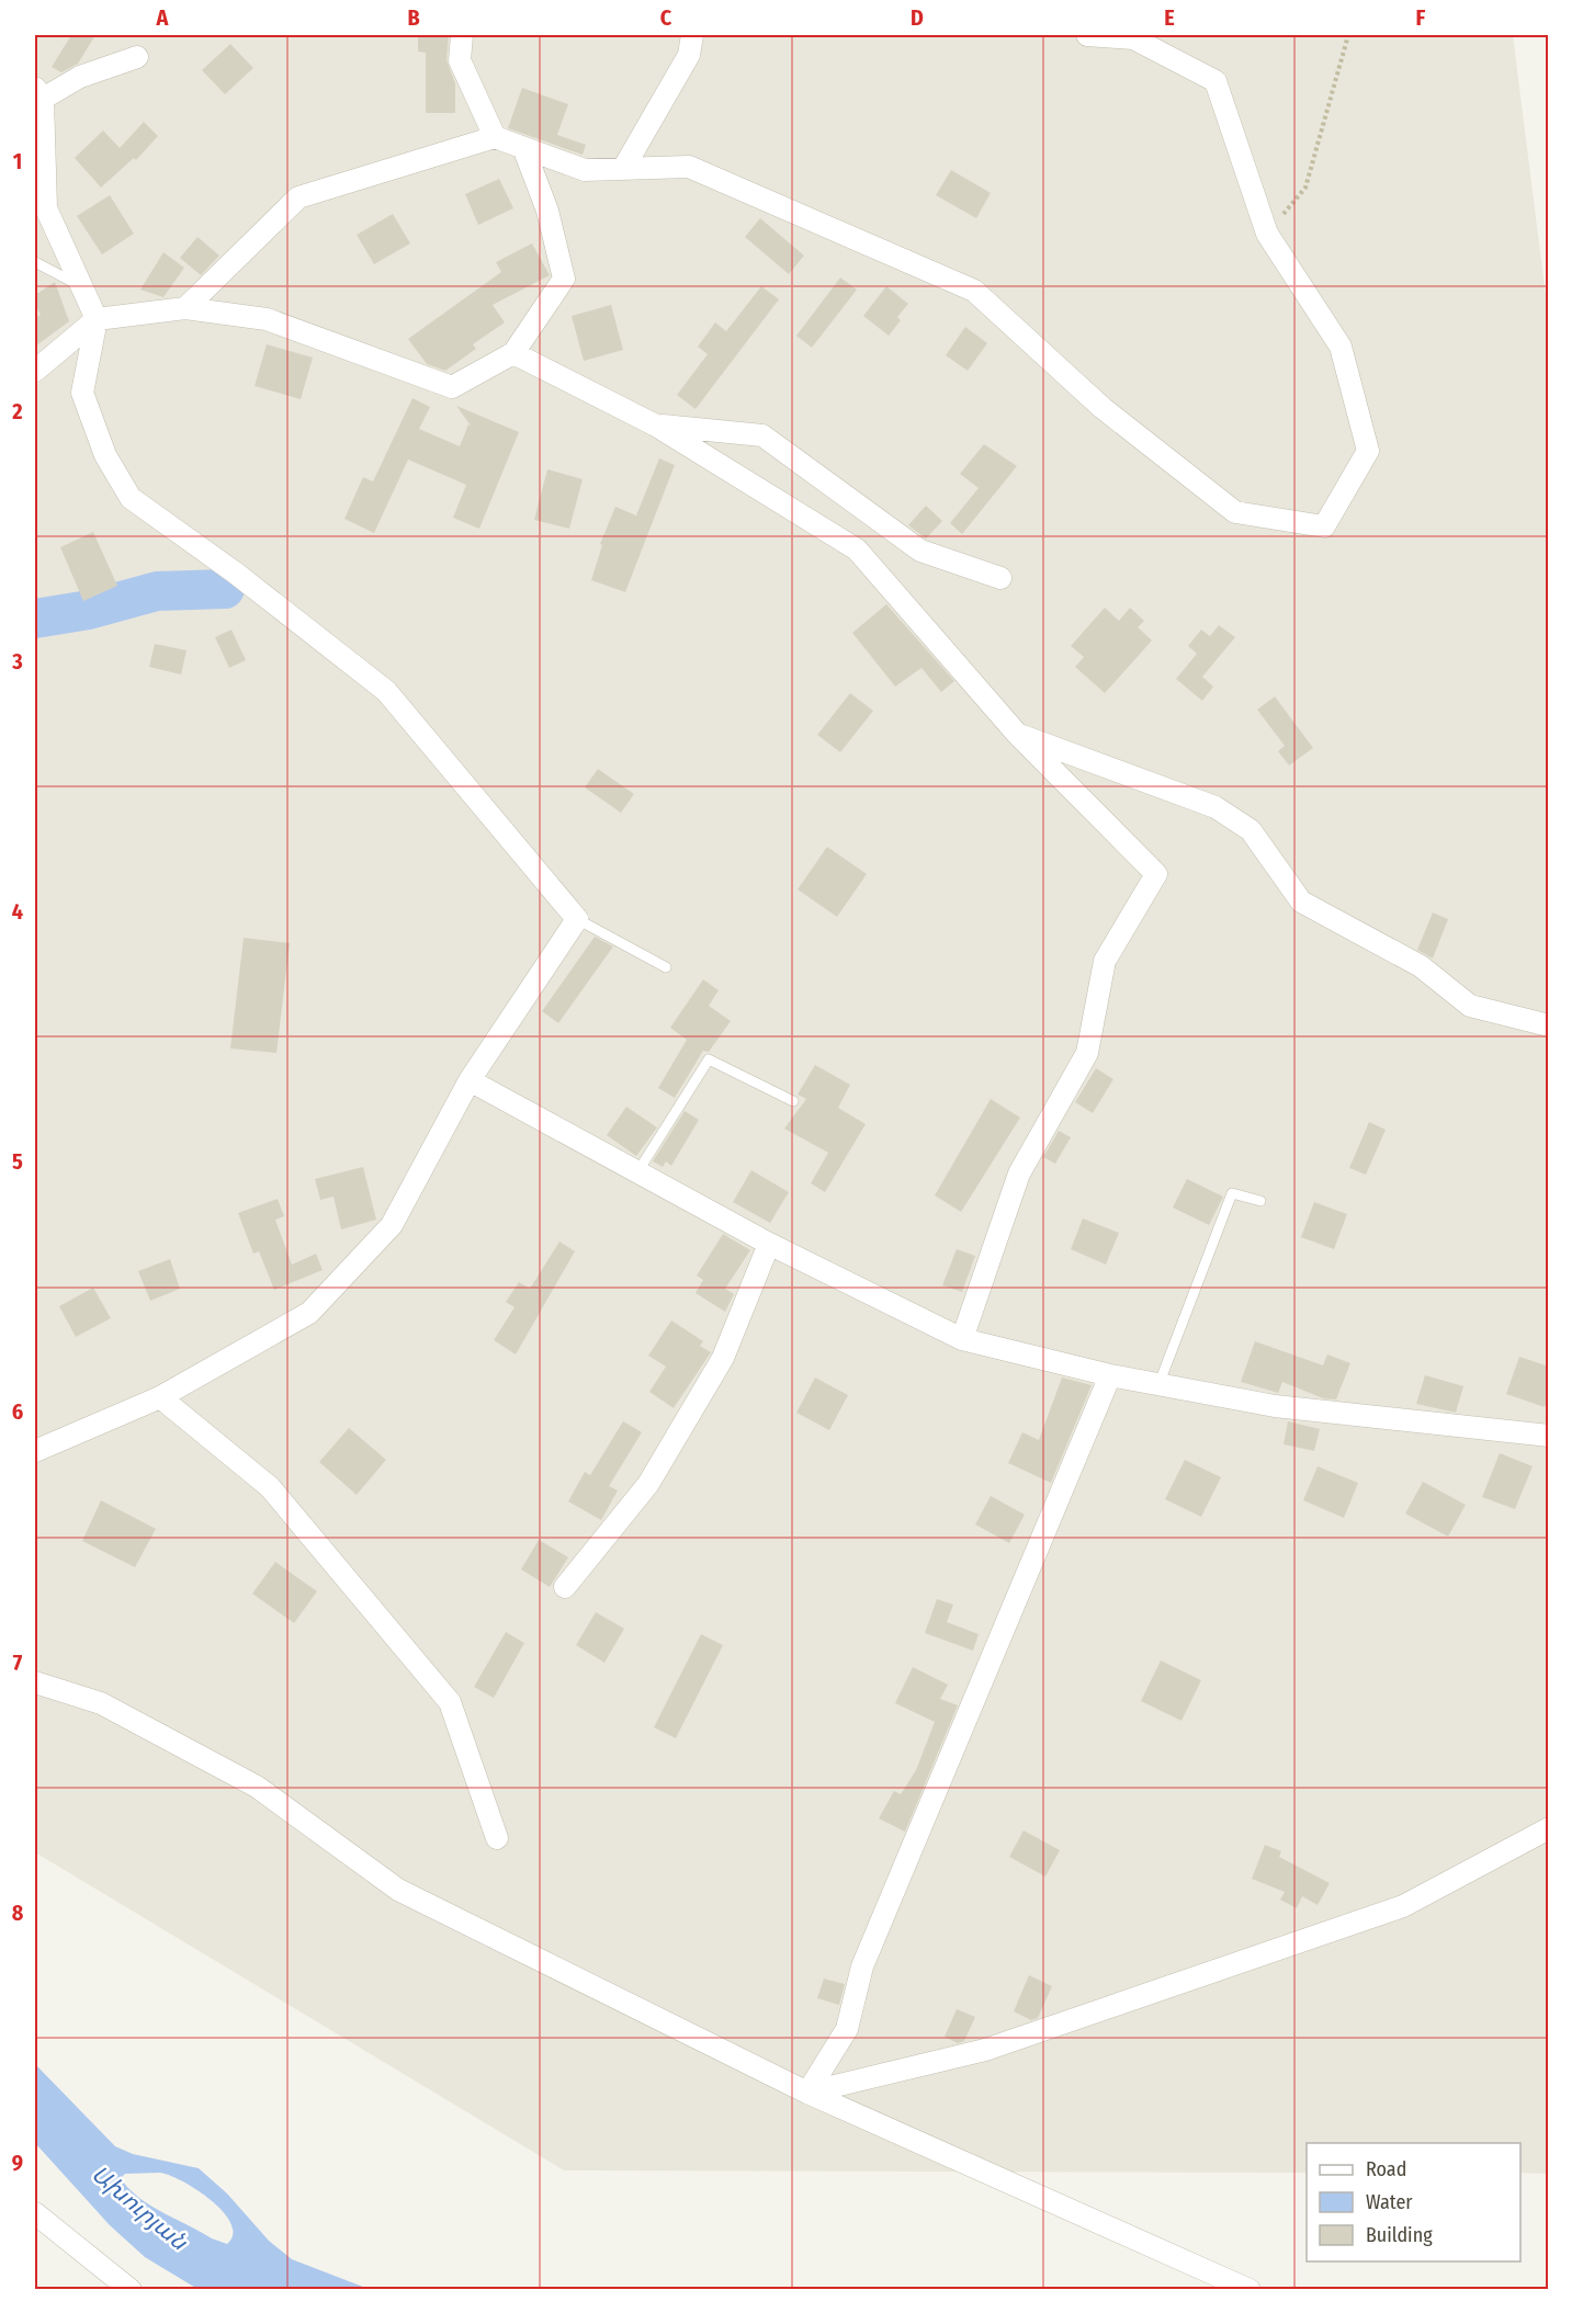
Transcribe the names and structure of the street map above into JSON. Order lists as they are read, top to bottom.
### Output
{
  "water": ["Ախուրյան"],
  "legend": ["Road", "Water", "Building"],
  "grid": {
    "columns": [
      "A",
      "B",
      "C",
      "D",
      "E",
      "F"
    ],
    "rows": [
      "1",
      "2",
      "3",
      "4",
      "5",
      "6",
      "7",
      "8",
      "9"
    ]
  }
}
